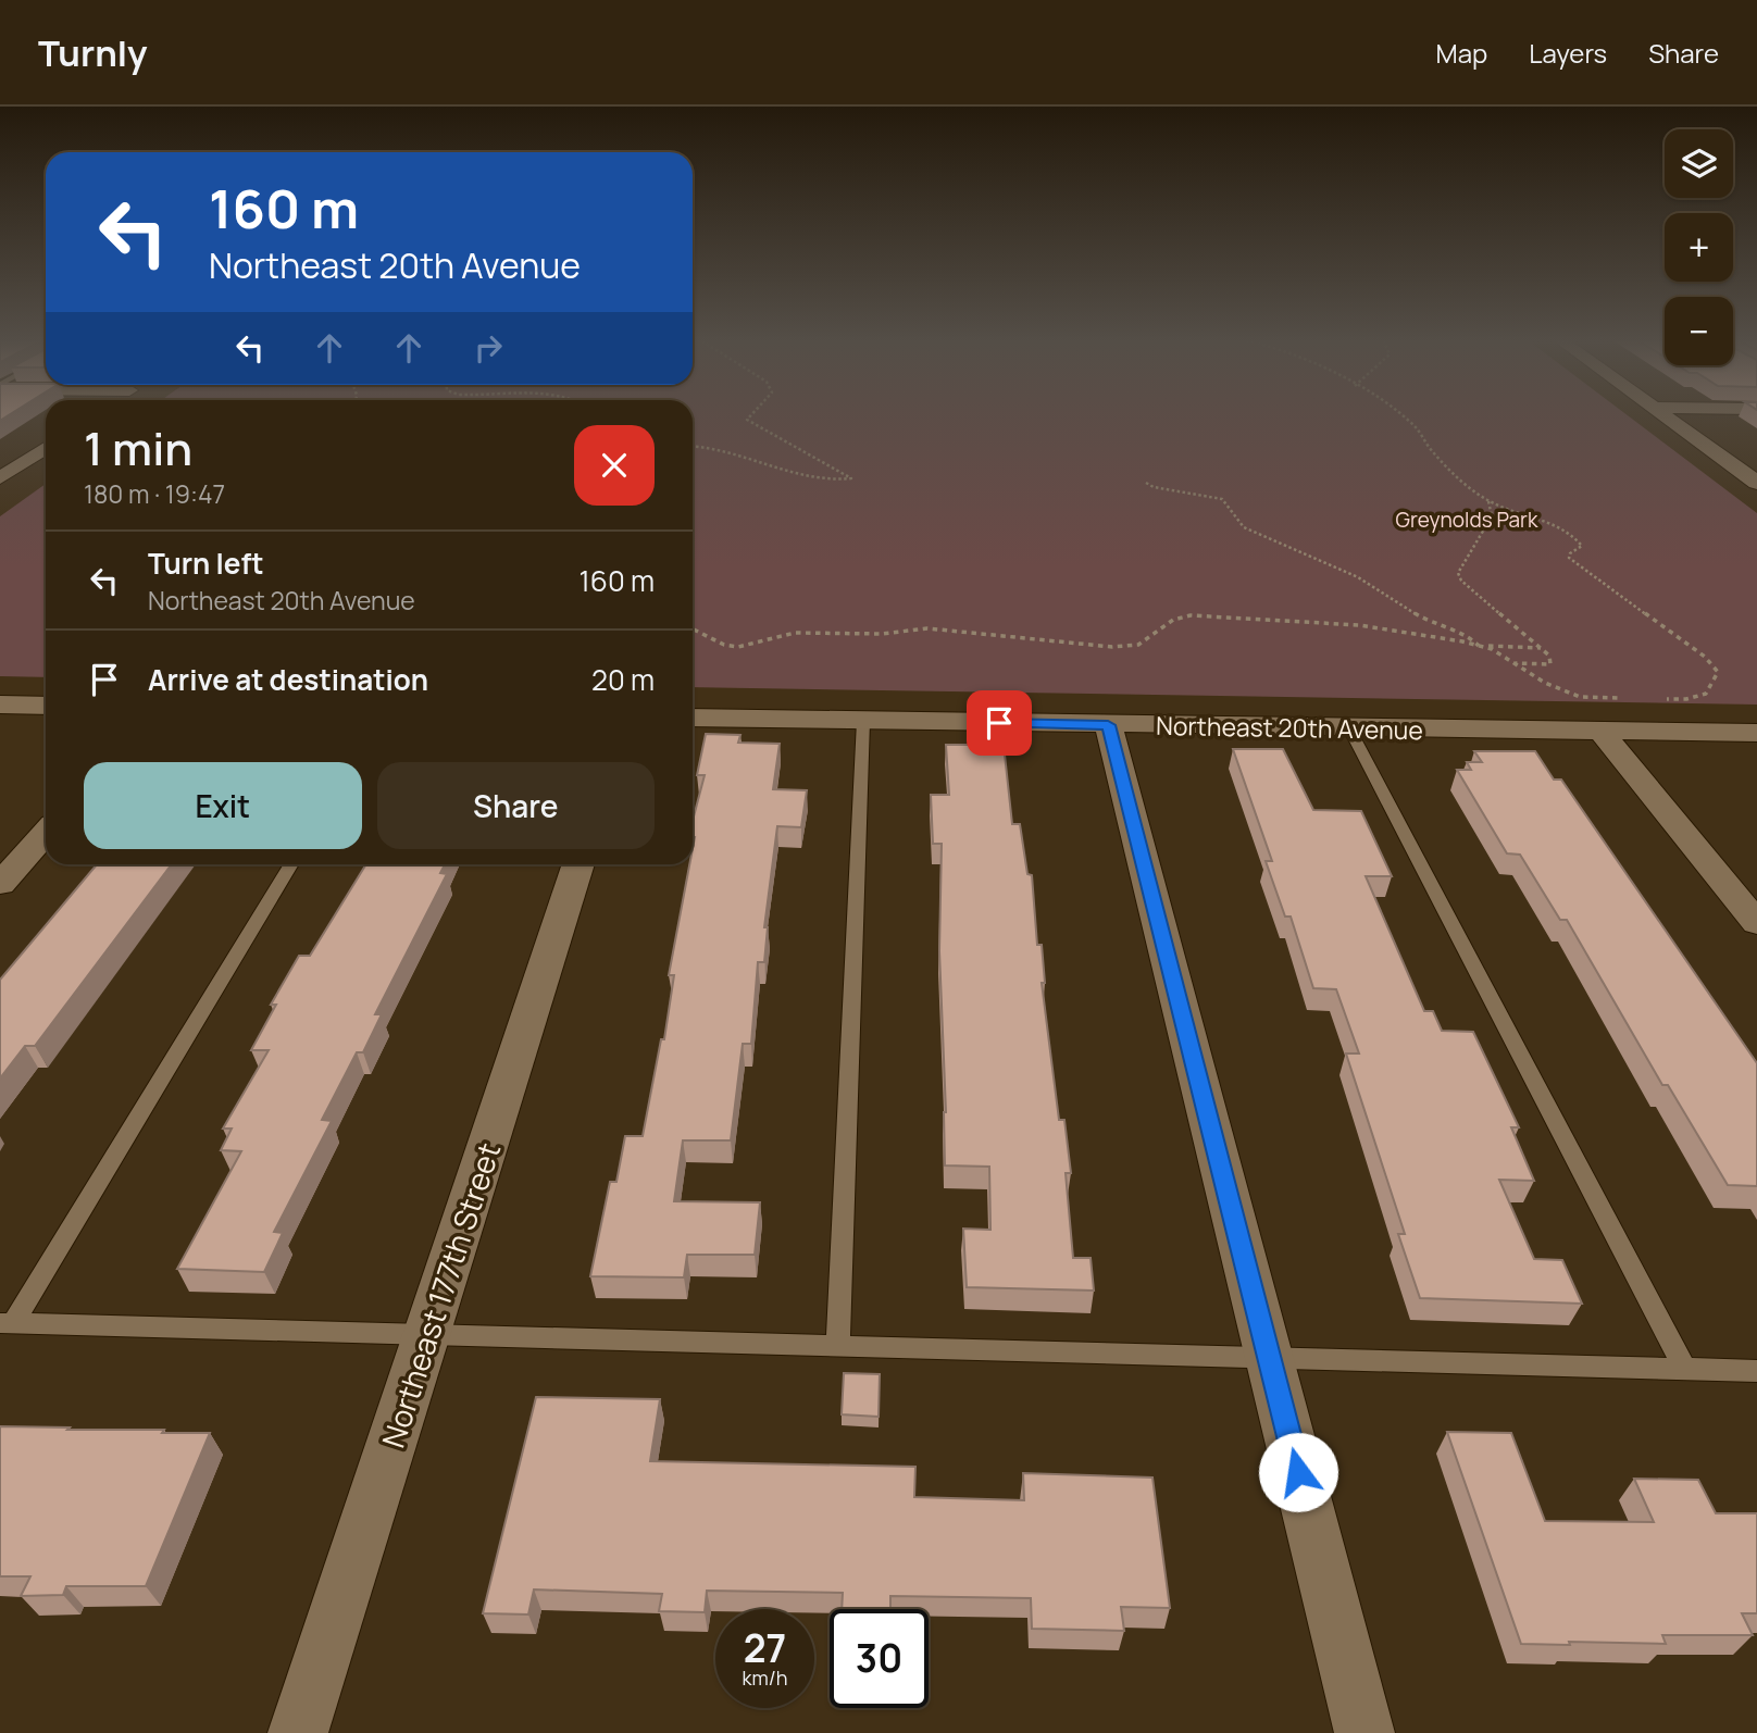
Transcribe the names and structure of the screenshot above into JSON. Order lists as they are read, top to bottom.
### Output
{
  "streets": {
    "street": ["Northeast 20th Avenue", "Northeast 177th Street"]
  },
  "parks": ["Greynolds Park"],
  "page": {
    "header": "Turnly",
    "nav": ["Map", "Layers", "Share"],
    "map_buttons": ["+", "−"],
    "turn": ["160 m", "Northeast 20th Avenue"],
    "heading": ["1 min", "180 m · 19:47"],
    "list": [
      {
        "name": "Turn left",
        "note": "Northeast 20th Avenue",
        "value": "160 m"
      },
      {
        "name": "Arrive at destination",
        "value": "20 m"
      }
    ],
    "buttons": ["Exit", "Share"],
    "speed": "27 km/h",
    "limit": "30"
  }
}
